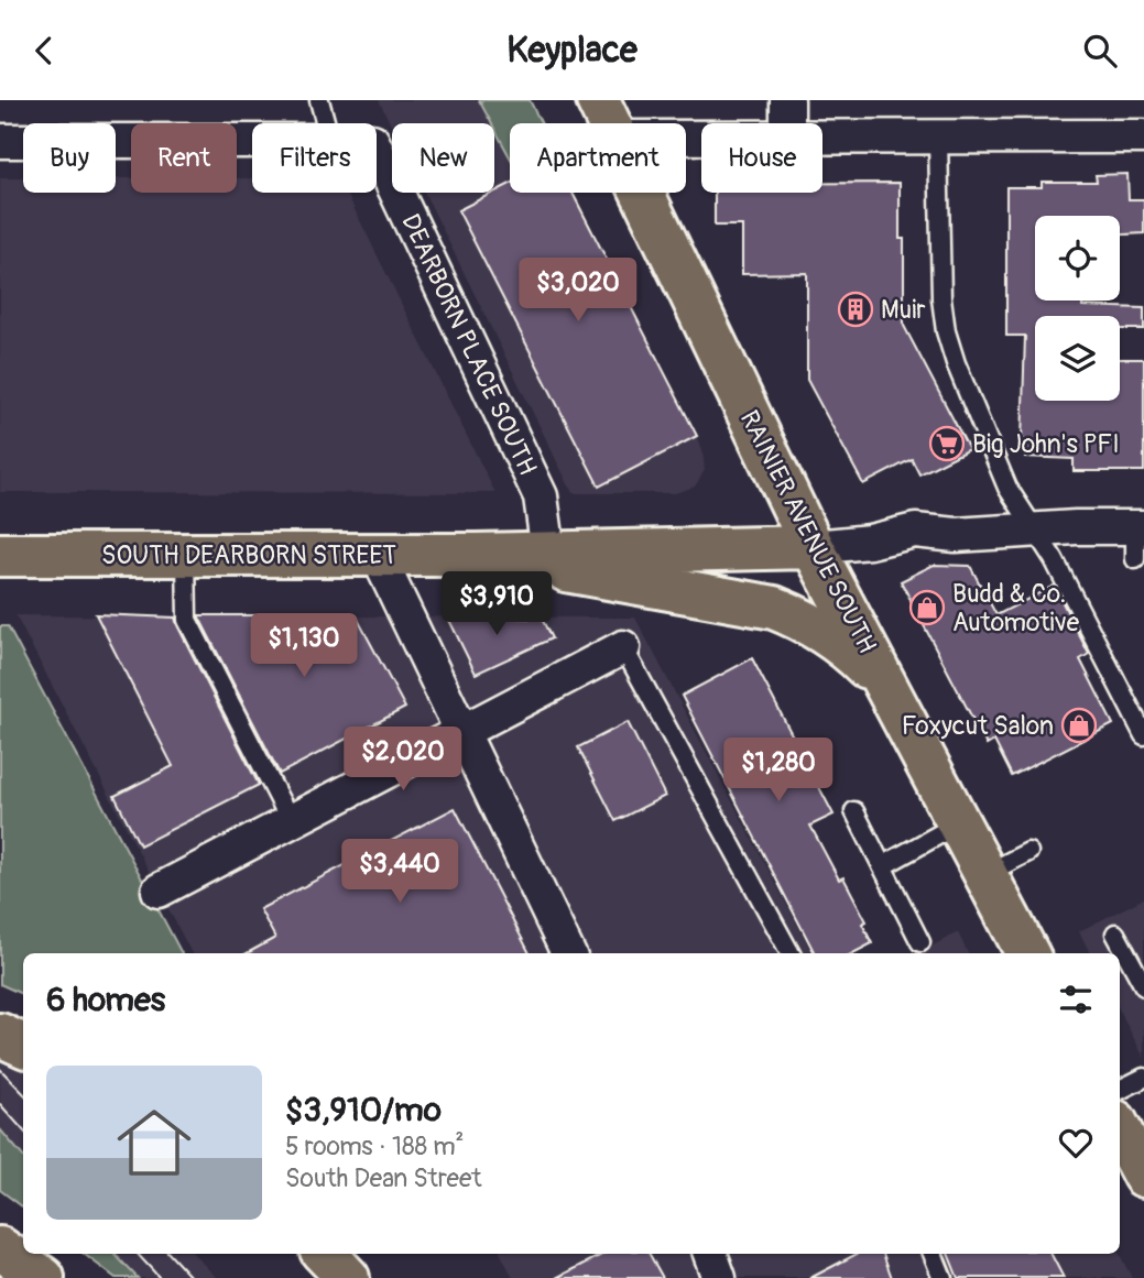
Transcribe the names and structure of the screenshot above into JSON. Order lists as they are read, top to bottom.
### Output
{
  "streets": {
    "main road": ["RAINIER AVENUE SOUTH", "SOUTH DEARBORN STREET"],
    "street": ["DEARBORN PLACE SOUTH"]
  },
  "crossings": [
    ["DEARBORN PLACE SOUTH", "SOUTH DEARBORN STREET"],
    ["RAINIER AVENUE SOUTH", "SOUTH DEARBORN STREET"]
  ],
  "places": {
    "building": ["Muir"],
    "supermarket": ["Big John's PFI"],
    "shop": ["Budd & Co. Automotive", "Foxycut Salon"]
  },
  "page": {
    "header": "Keyplace",
    "chip": [
      "Buy",
      "Rent",
      "Filters",
      "New",
      "Apartment",
      "House"
    ],
    "price": [
      "$3,020",
      "$3,910",
      "$1,130",
      "$2,020",
      "$1,280",
      "$3,440"
    ],
    "heading": "6 homes",
    "list": [
      {
        "name": "$3,910/mo",
        "note": "5 rooms · 188 m² · South Dean Street"
      }
    ]
  }
}
